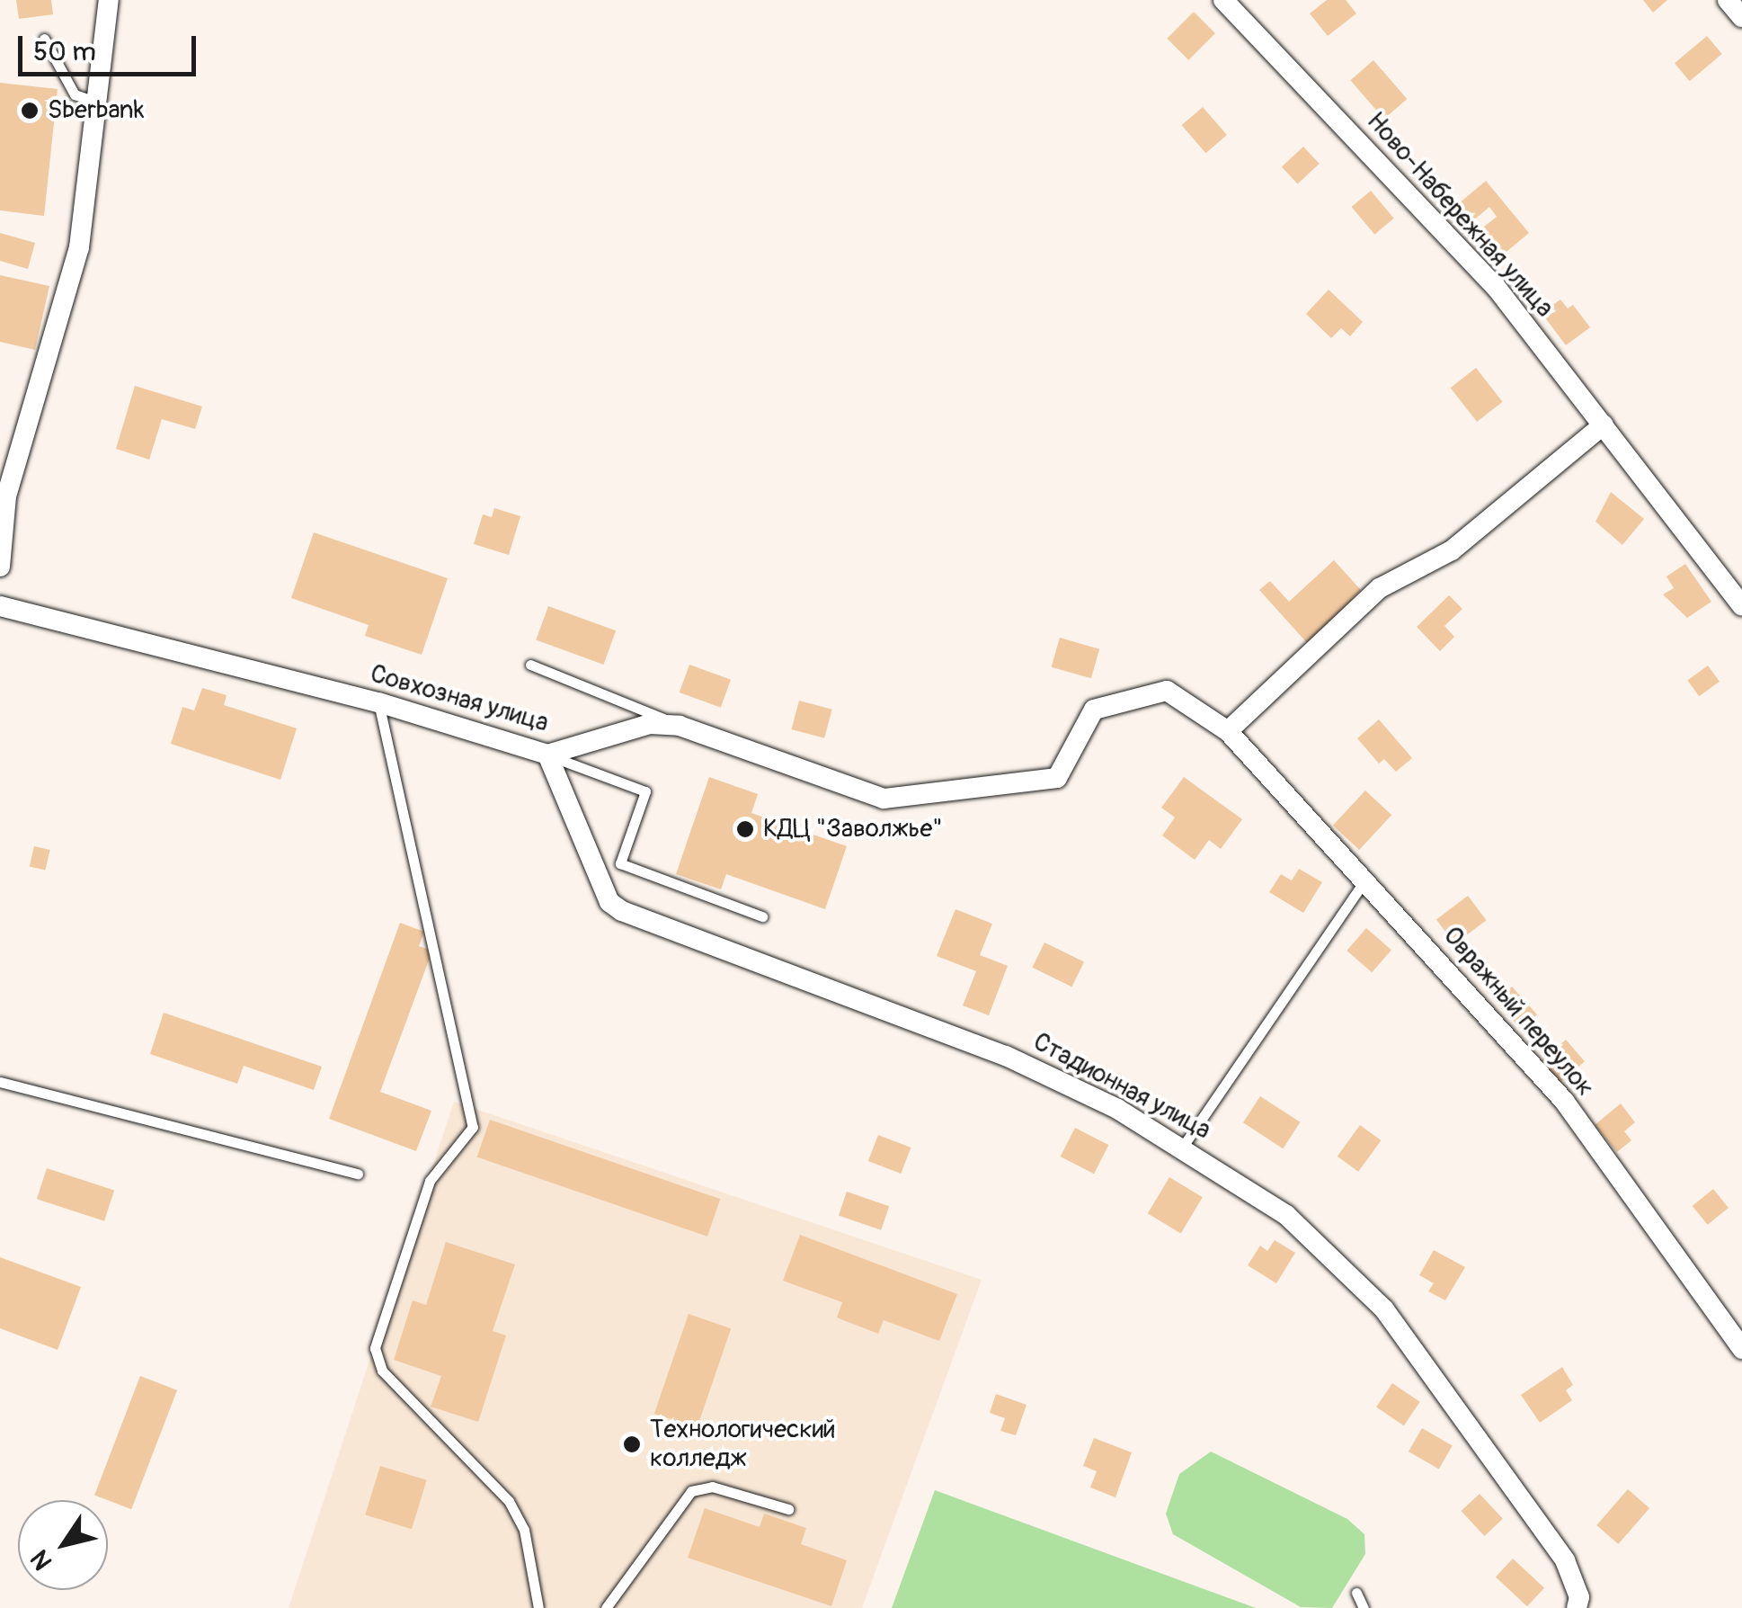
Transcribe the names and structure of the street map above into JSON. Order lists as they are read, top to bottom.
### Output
{
  "streets": {
    "street": [
      "Ново-Набережная улица",
      "Совхозная улица",
      "Овражный переулок",
      "Стадионная улица"
    ]
  },
  "crossings": [
    ["Совхозная улица", "Овражный переулок"],
    ["Совхозная улица", "Стадионная улица"]
  ],
  "places": ["Sberbank", "КДЦ \"Заволжье\"", "Технологический колледж"],
  "scale_bar": "50 m",
  "north": "bottom left"
}
